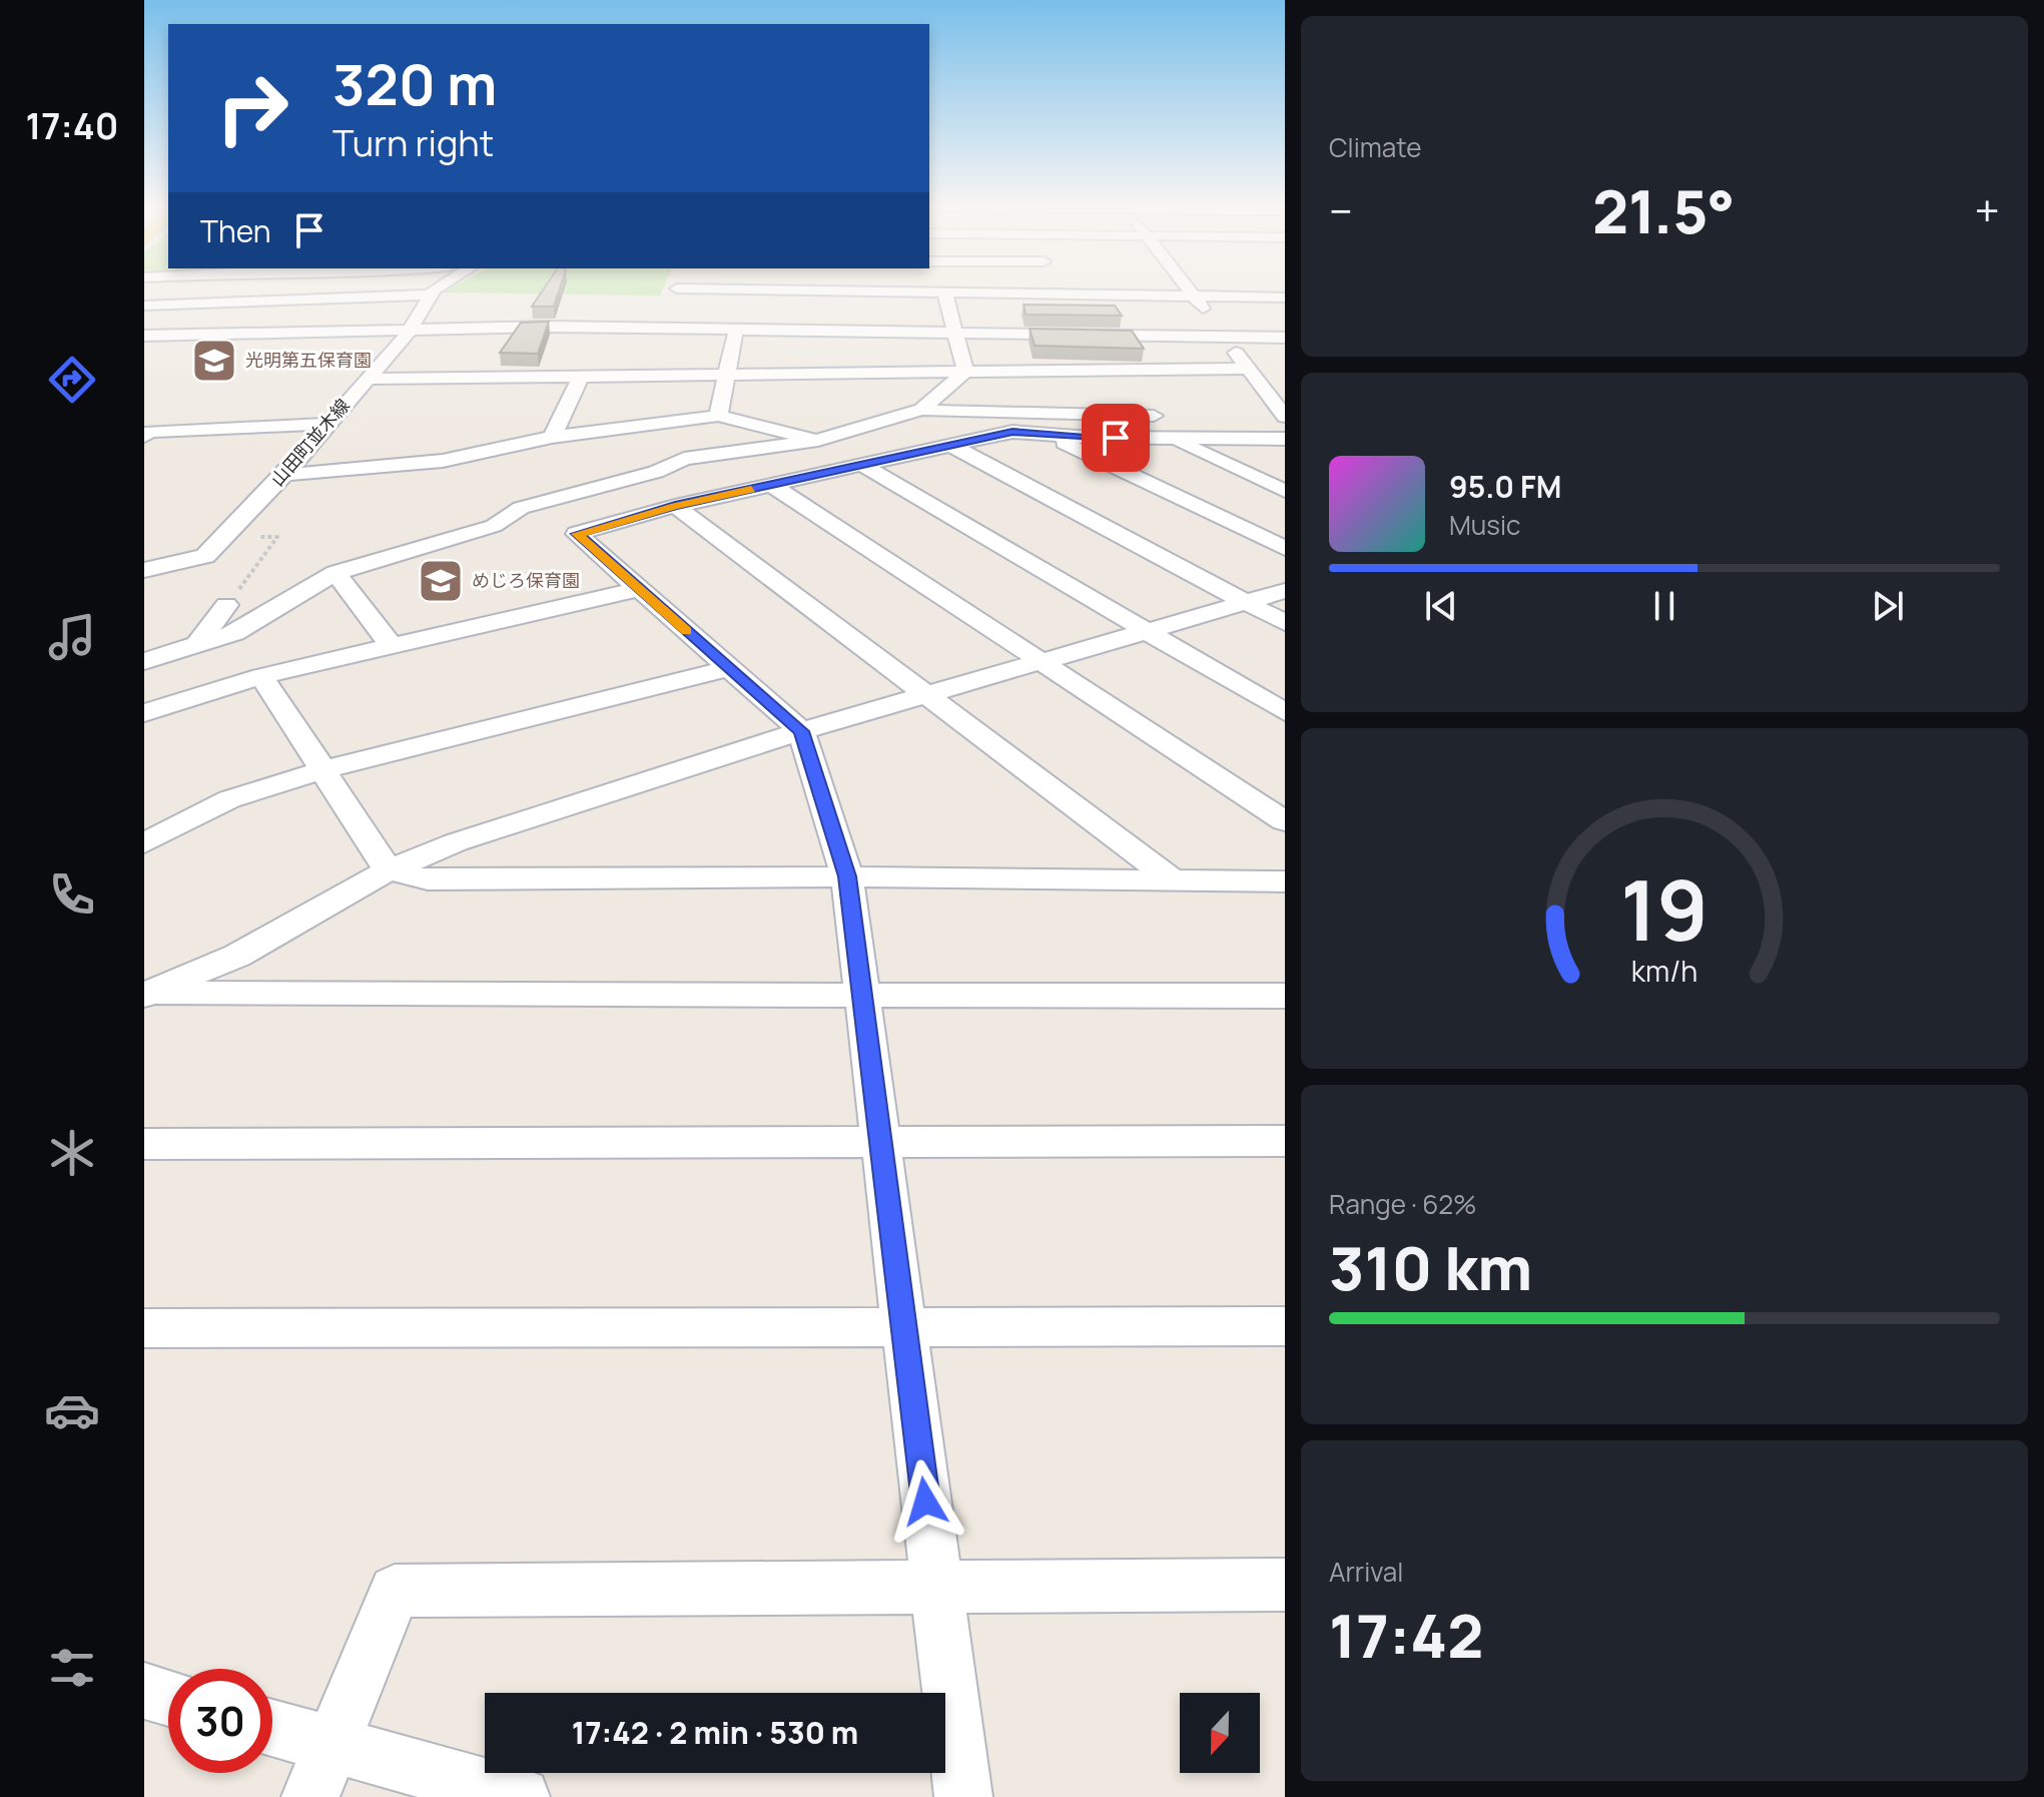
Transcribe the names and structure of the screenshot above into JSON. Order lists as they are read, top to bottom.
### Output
{
  "streets": {
    "street": ["山田町並木線"]
  },
  "places": {
    "school or university": ["光明第五保育園", "めじろ保育園"]
  },
  "north": "bottom",
  "page": {
    "tabs": "17:40",
    "tile": [
      "Climate",
      ["Range · 62%", "310 km"],
      ["Arrival", "17:42"]
    ],
    "turn": ["320 m", "Turn right"],
    "heat": ["−", "21.5°", "+"],
    "then": "Then",
    "song": ["95.0 FM", "Music"],
    "limit": "30",
    "trip": "17:42 · 2 min · 530 m",
    "gauge": ["19", "km/h"]
  }
}
